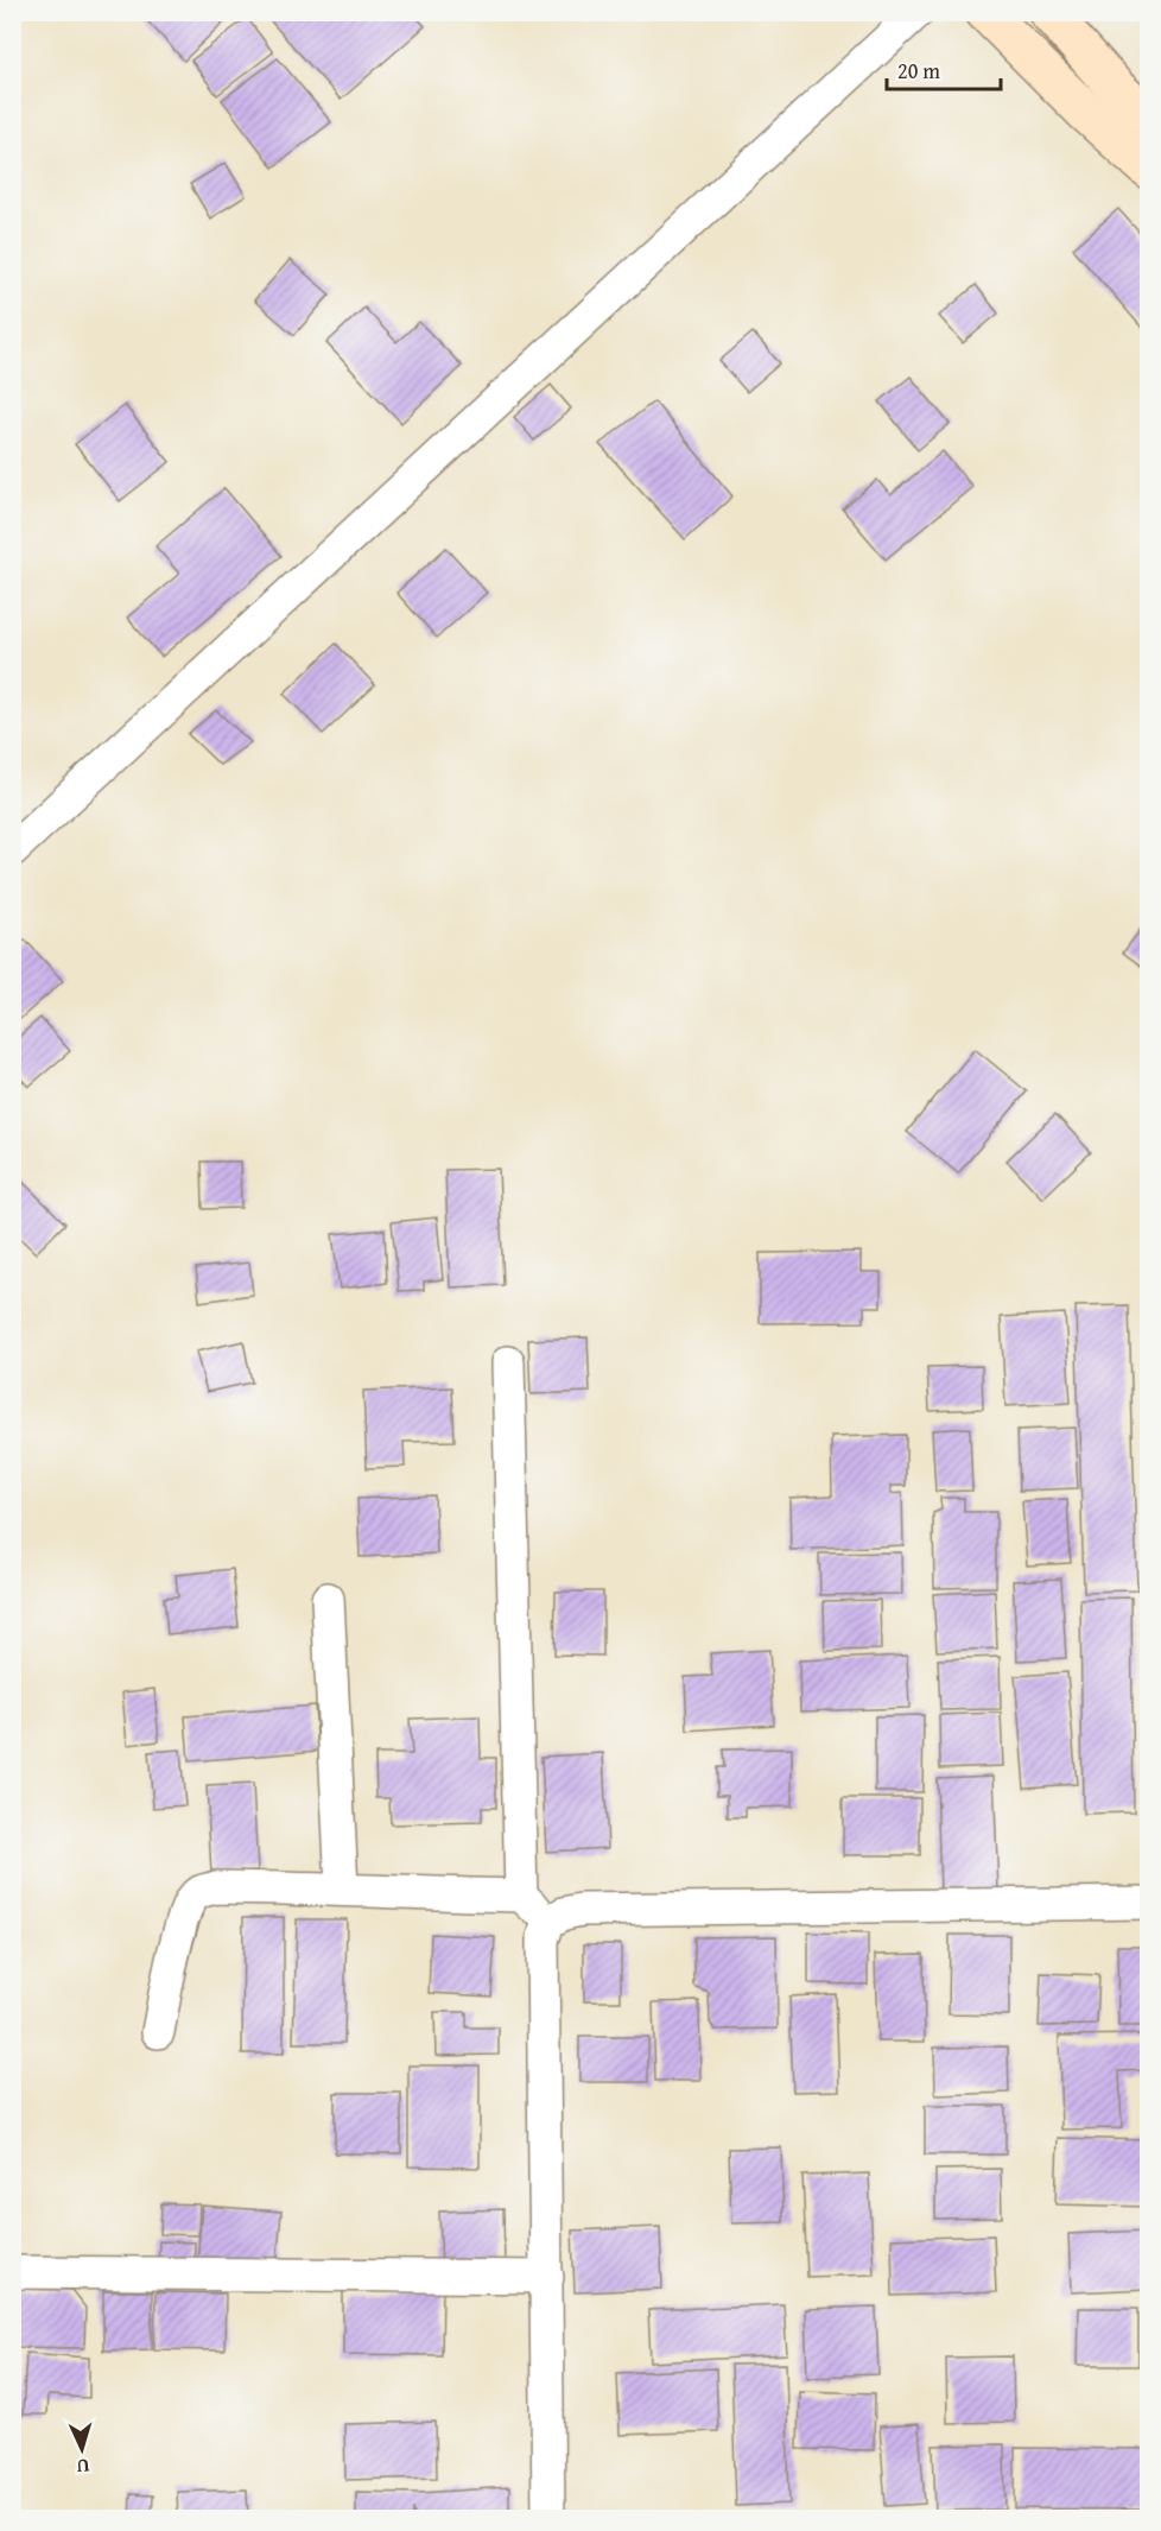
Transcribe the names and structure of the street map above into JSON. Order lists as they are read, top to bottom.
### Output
{
  "scale_bar": "20 m",
  "north": "bottom"
}
